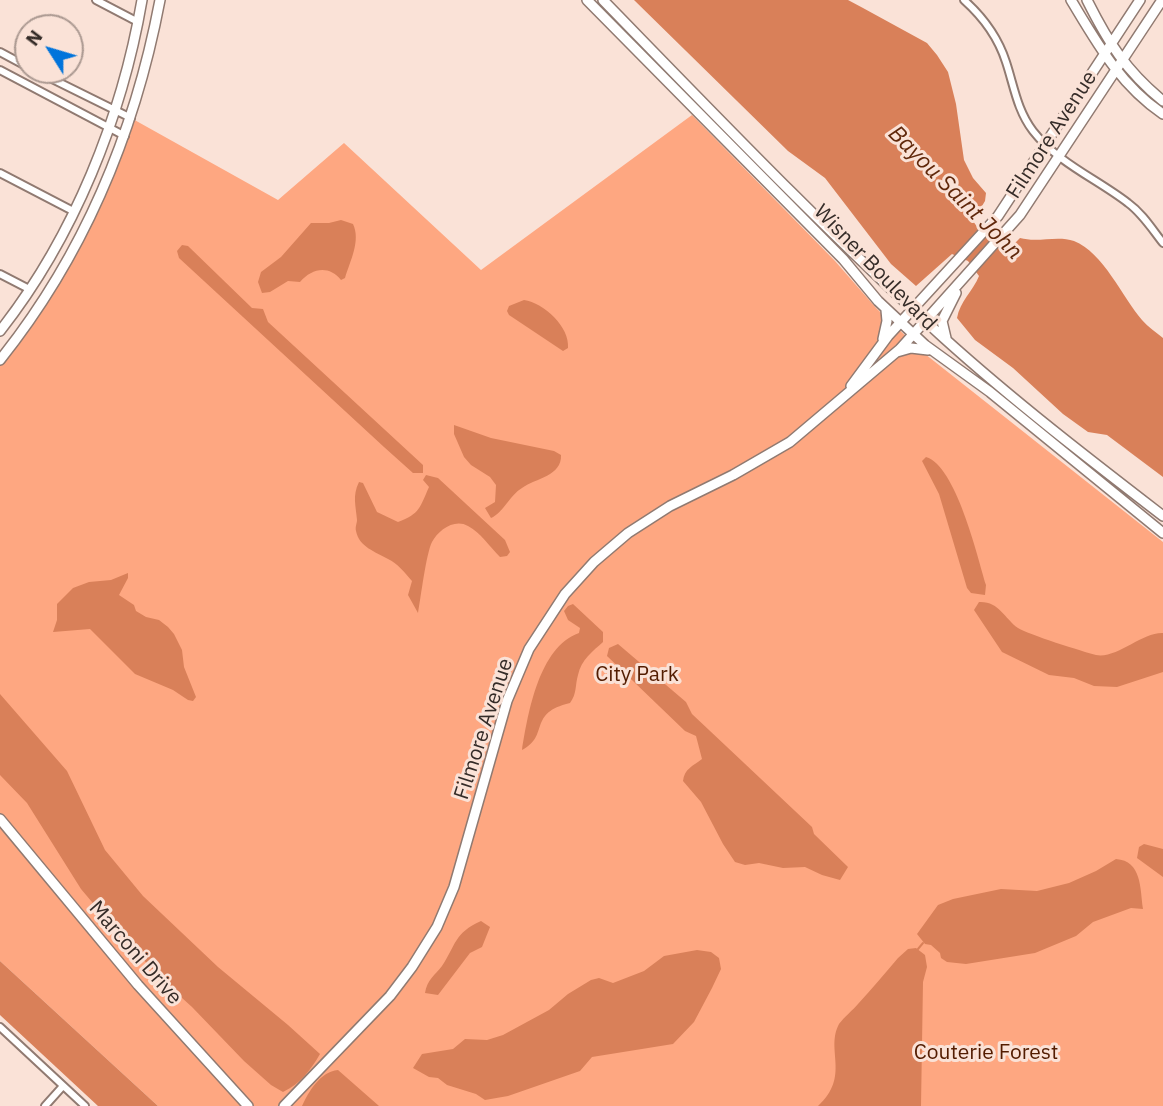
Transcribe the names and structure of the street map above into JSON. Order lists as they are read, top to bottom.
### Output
{
  "streets": {
    "street": ["Filmore Avenue", "Wisner Boulevard", "Marconi Drive"]
  },
  "crossings": [
    ["Filmore Avenue", "Wisner Boulevard"]
  ],
  "water": ["Bayou Saint John"],
  "parks": ["City Park", "Couterie Forest"],
  "north": "top left"
}
